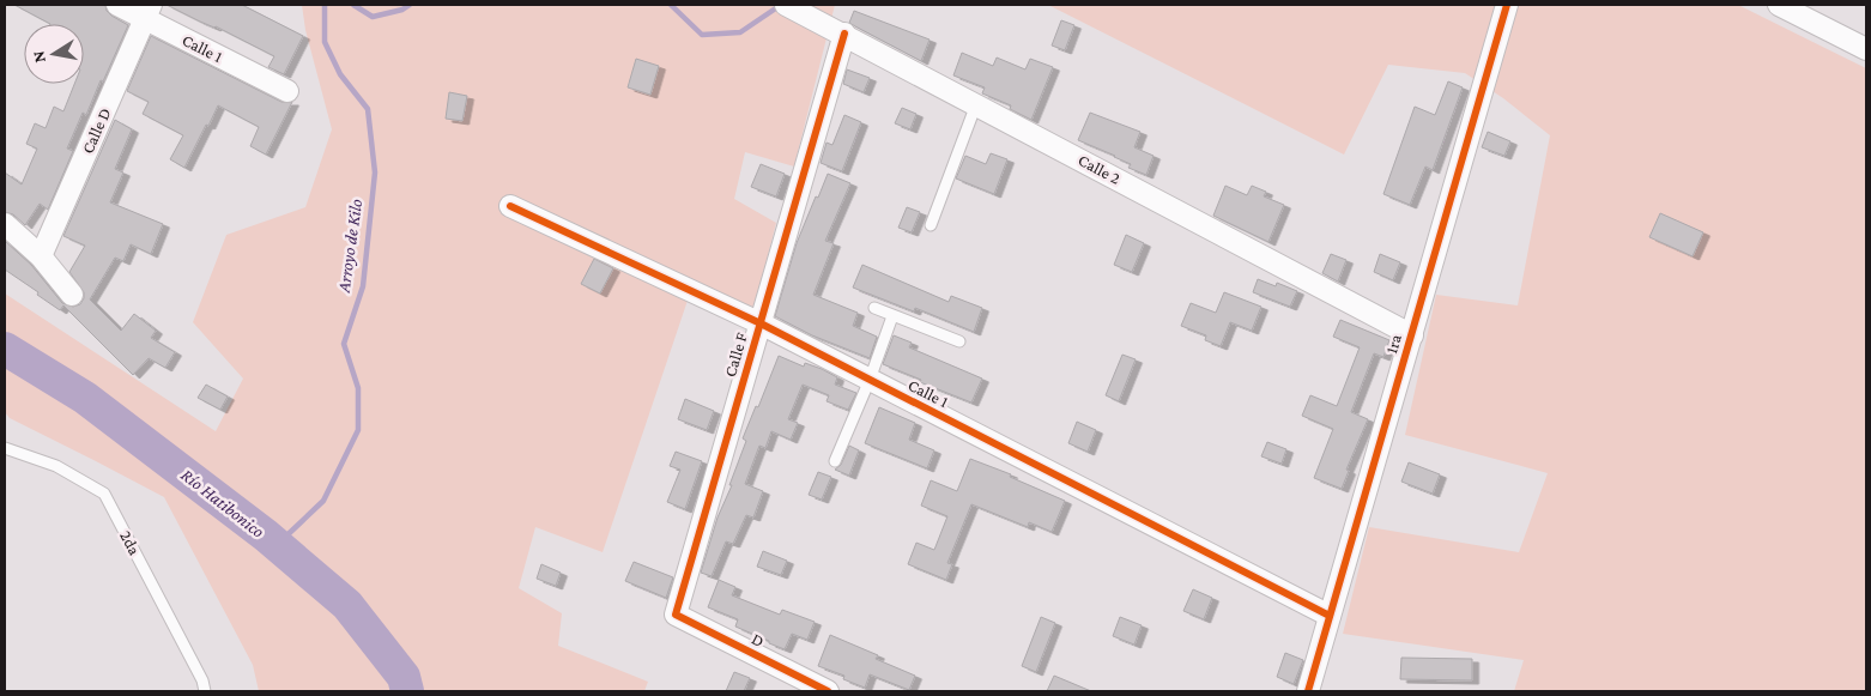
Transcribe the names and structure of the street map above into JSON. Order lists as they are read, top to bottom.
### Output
{
  "streets": {
    "street": [
      "Calle 1",
      "Calle D",
      "Calle 2",
      "1ra",
      "Calle F",
      "D"
    ],
    "lane": ["2da"]
  },
  "crossings": [
    ["Calle 1", "Calle D"],
    ["Calle 1", "1ra"],
    ["Calle 1", "Calle F"],
    ["Calle 2", "1ra"],
    ["Calle 2", "Calle F"],
    ["Calle F", "D"]
  ],
  "water": ["Arroyo de Kilo", "Río Hatibonico"],
  "north": "left"
}
